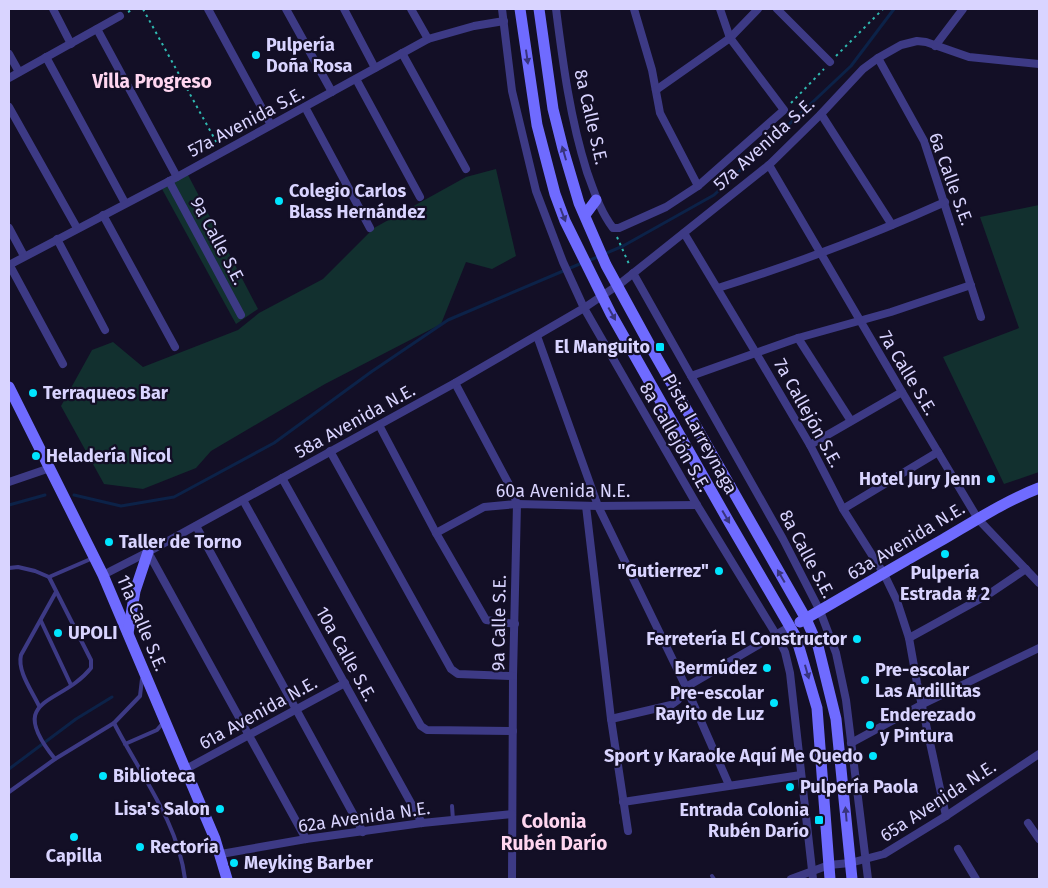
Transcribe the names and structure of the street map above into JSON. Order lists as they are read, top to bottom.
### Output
{
  "streets": {
    "main road": ["Pista Larreynaga", "63a Avenida N.E.", "11a Calle S.E."],
    "street": [
      "8a Calle S.E.",
      "57a Avenida S.E.",
      "6a Calle S.E.",
      "9a Calle S.E.",
      "7a Calle S.E.",
      "7a Callejón S.E.",
      "58a Avenida N.E.",
      "8a Callejón S.E.",
      "60a Avenida N.E.",
      "10a Calle S.E.",
      "61a Avenida N.E.",
      "65a Avenida N.E.",
      "62a Avenida N.E."
    ]
  },
  "crossings": [
    ["8a Calle S.E.", "57a Avenida S.E."],
    ["8a Calle S.E.", "63a Avenida N.E."],
    ["8a Calle S.E.", "65a Avenida N.E."],
    ["57a Avenida S.E.", "6a Calle S.E."],
    ["57a Avenida S.E.", "9a Calle S.E."],
    ["57a Avenida S.E.", "7a Calle S.E."],
    ["57a Avenida S.E.", "7a Callejón S.E."],
    ["57a Avenida S.E.", "58a Avenida N.E."],
    ["57a Avenida S.E.", "Pista Larreynaga"],
    ["57a Avenida S.E.", "8a Callejón S.E."],
    ["9a Calle S.E.", "58a Avenida N.E."],
    ["9a Calle S.E.", "60a Avenida N.E."],
    ["9a Calle S.E.", "62a Avenida N.E."],
    ["7a Calle S.E.", "63a Avenida N.E."],
    ["7a Callejón S.E.", "63a Avenida N.E."],
    ["7a Callejón S.E.", "65a Avenida N.E."],
    ["58a Avenida N.E.", "Pista Larreynaga"],
    ["58a Avenida N.E.", "8a Callejón S.E."],
    ["58a Avenida N.E.", "11a Calle S.E."],
    ["58a Avenida N.E.", "10a Calle S.E."],
    ["Pista Larreynaga", "63a Avenida N.E."],
    ["Pista Larreynaga", "65a Avenida N.E."],
    ["8a Callejón S.E.", "60a Avenida N.E."],
    ["8a Callejón S.E.", "65a Avenida N.E."],
    ["11a Calle S.E.", "61a Avenida N.E."],
    ["11a Calle S.E.", "62a Avenida N.E."],
    ["10a Calle S.E.", "61a Avenida N.E."],
    ["10a Calle S.E.", "62a Avenida N.E."]
  ],
  "districts": ["Villa Progreso", "Colonia Rubén Darío"],
  "places": {
    "other": [
      "Pulpería Doña Rosa",
      "Colegio Carlos Blass Hernández",
      "Terraqueos Bar",
      "Heladería Nicol",
      "Hotel Jury Jenn",
      "Taller de Torno",
      "Pulpería Estrada # 2",
      "\"Gutierrez\"",
      "UPOLI",
      "Ferretería El Constructor",
      "Bermúdez",
      "Pre-escolar Las Ardillitas",
      "Pre-escolar Rayito de Luz",
      "Enderezado y Pintura",
      "Sport y Karaoke Aquí Me Quedo",
      "Biblioteca",
      "Pulpería Paola",
      "Lisa's Salon",
      "Capilla",
      "Rectoría",
      "Meyking Barber"
    ],
    "transit": ["El Manguito", "Entrada Colonia Rubén Darío"]
  }
}
